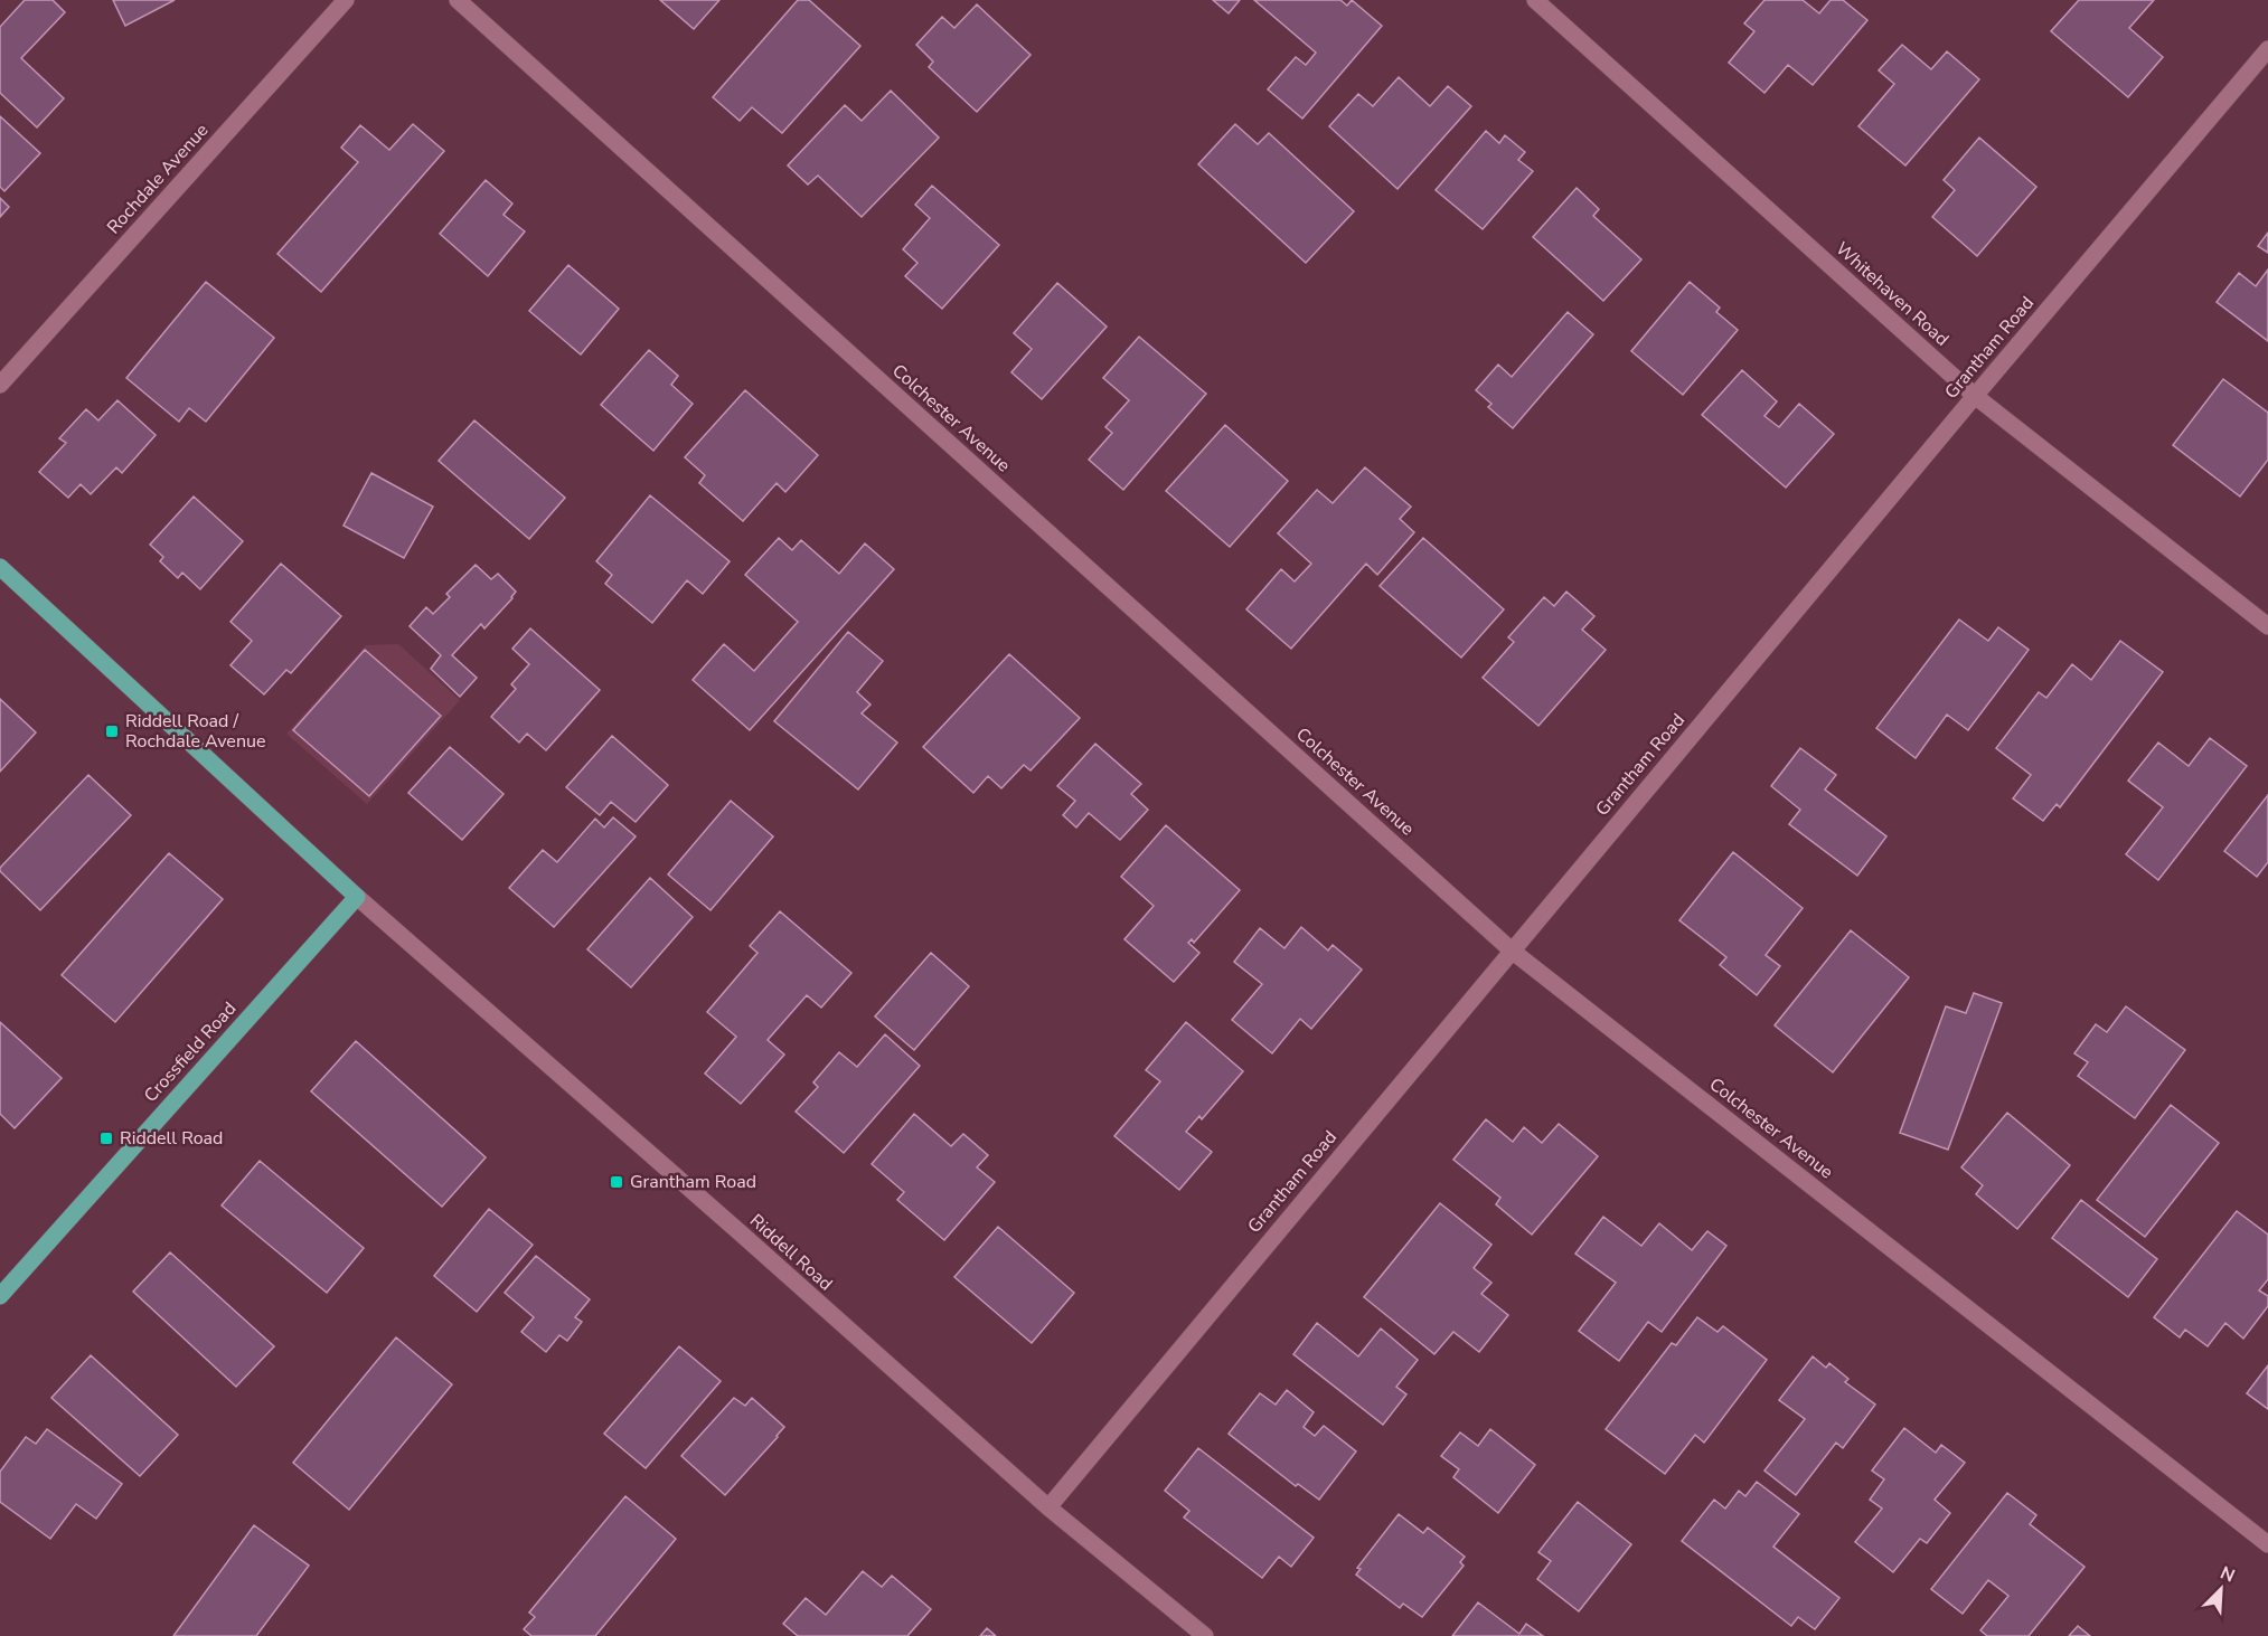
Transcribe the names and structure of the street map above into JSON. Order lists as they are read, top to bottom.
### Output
{
  "streets": {
    "main road": ["Crossfield Road", "Riddell Road"],
    "street": [
      "Rochdale Avenue",
      "Whitehaven Road",
      "Grantham Road",
      "Colchester Avenue"
    ]
  },
  "crossings": [
    ["Whitehaven Road", "Grantham Road"],
    ["Grantham Road", "Colchester Avenue"],
    ["Grantham Road", "Riddell Road"],
    ["Crossfield Road", "Riddell Road"]
  ],
  "places": {
    "transit": ["Riddell Road / Rochdale Avenue", "Riddell Road", "Grantham Road"]
  },
  "north": "top right"
}
